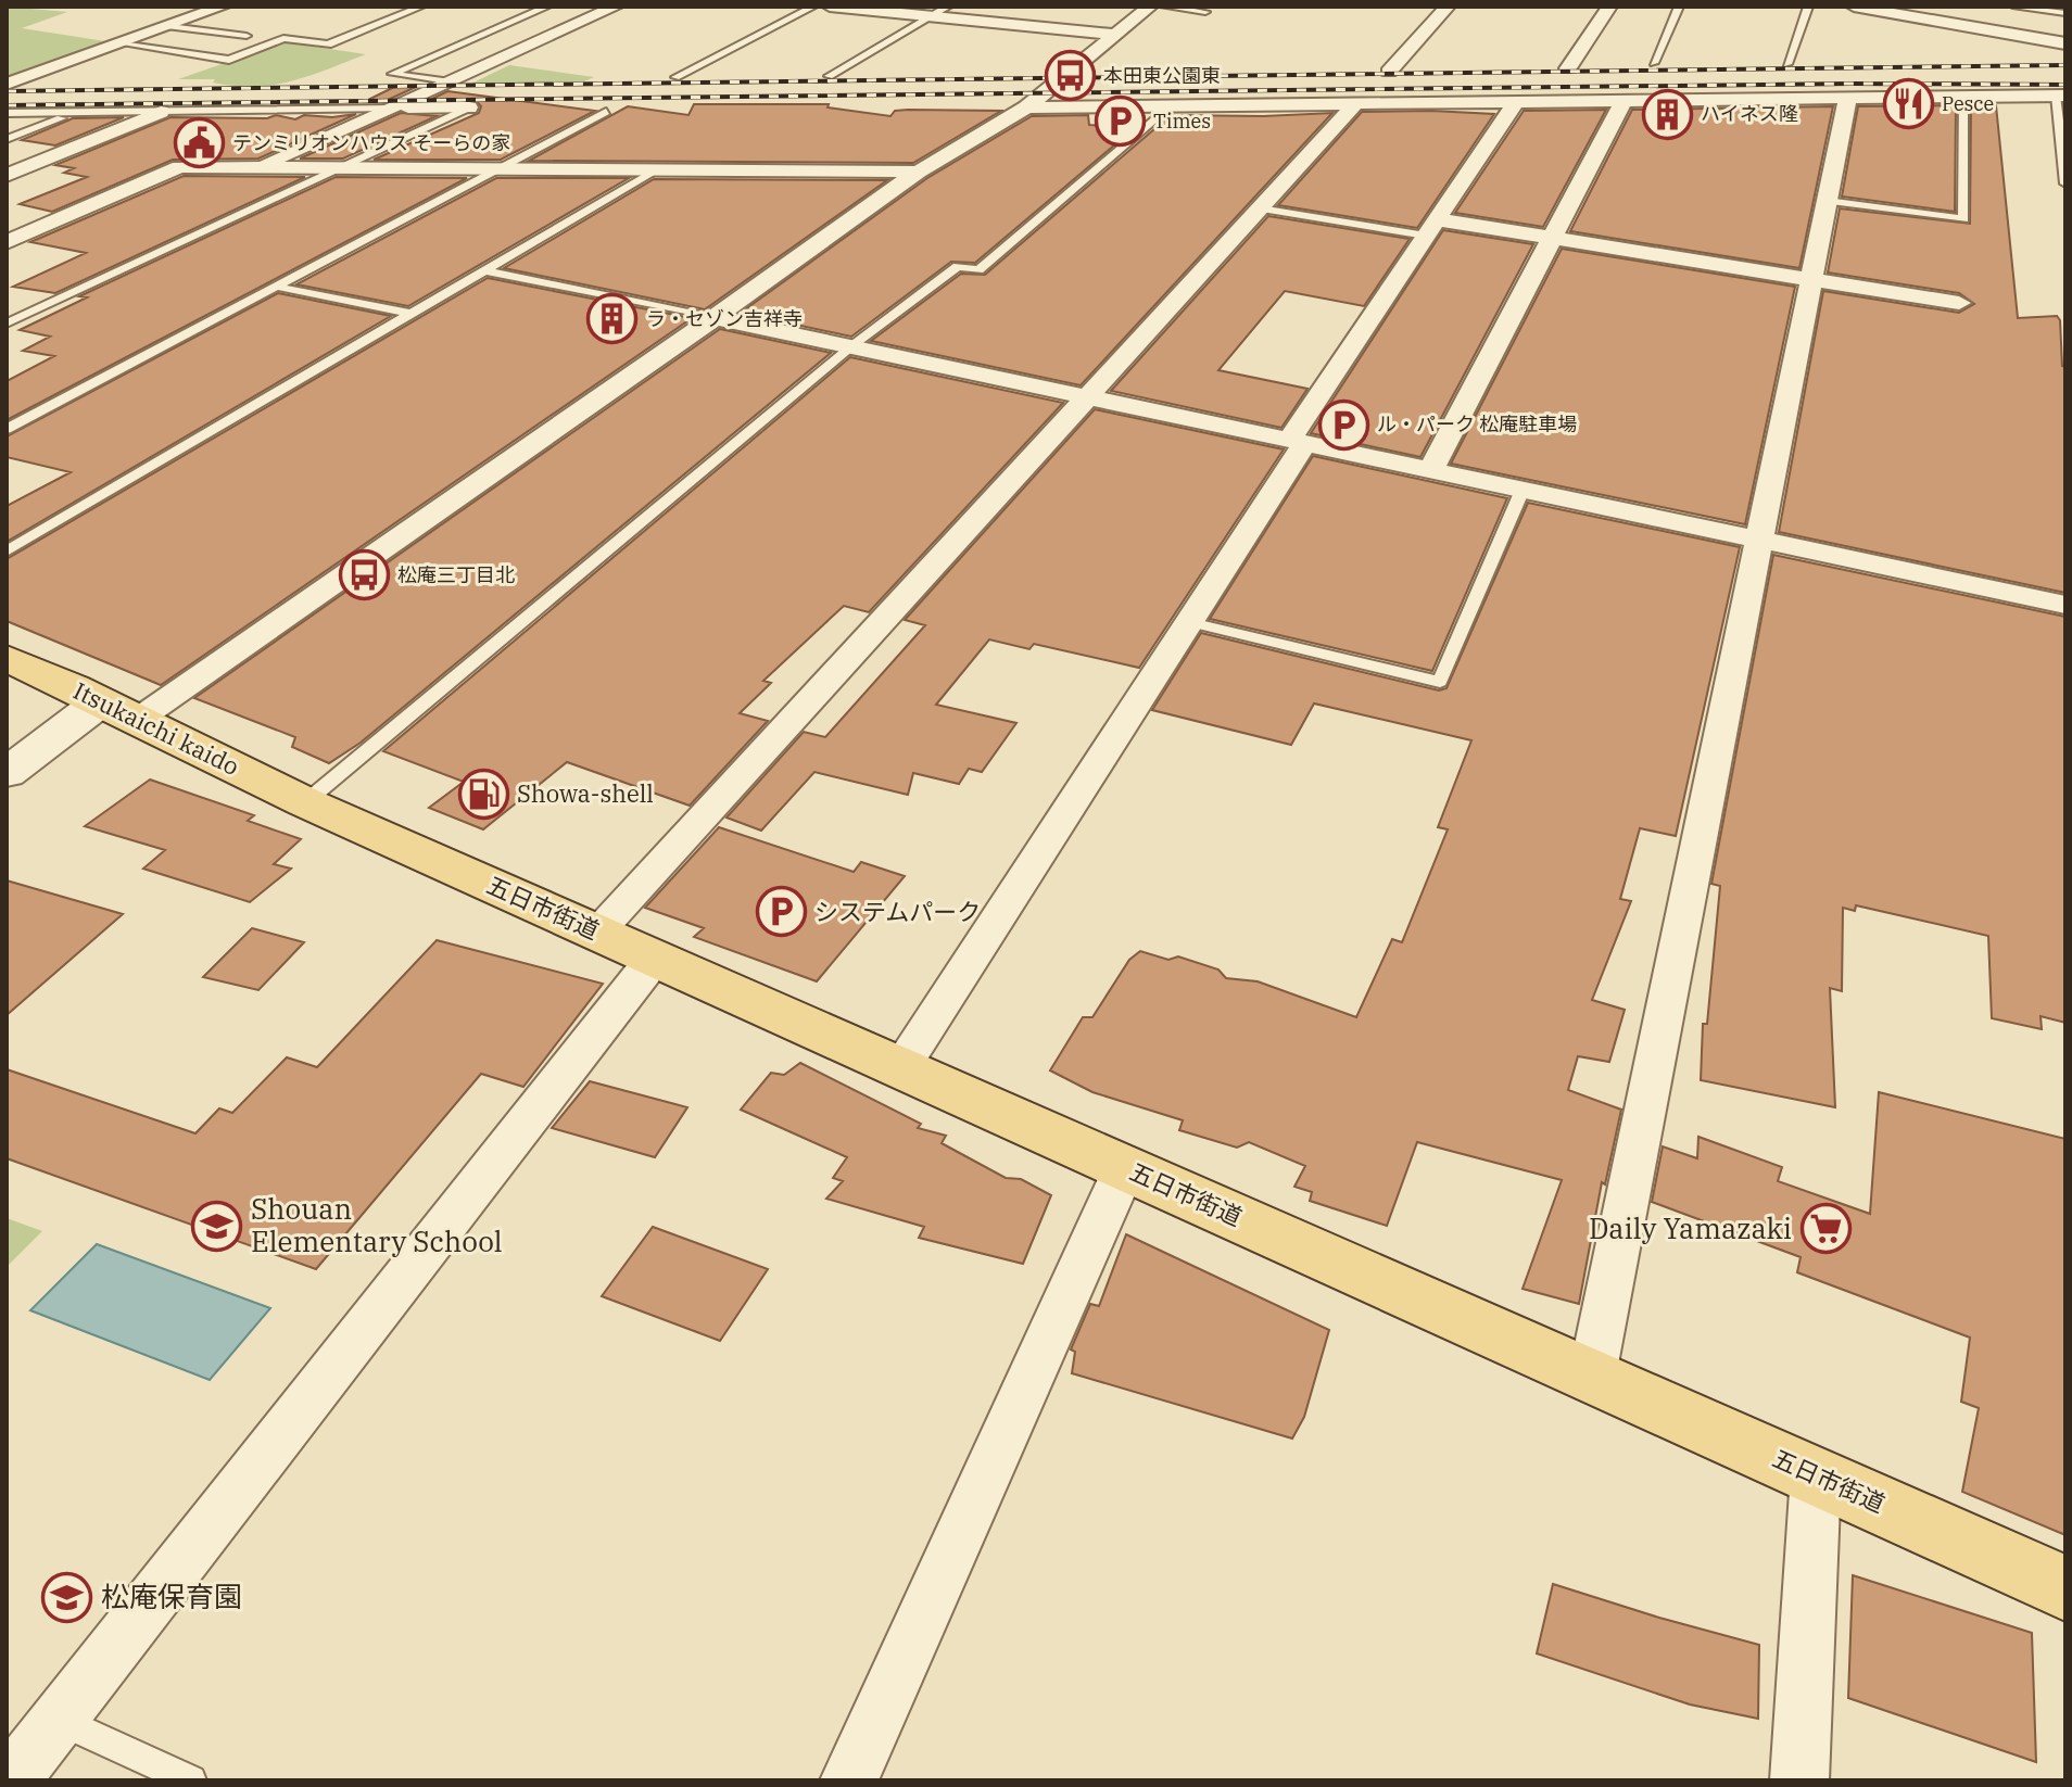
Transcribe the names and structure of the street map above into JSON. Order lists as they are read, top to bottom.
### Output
{
  "streets": {
    "main road": ["Itsukaichi kaido", "五日市街道"]
  },
  "crossings": [
    ["Itsukaichi kaido", "五日市街道"]
  ],
  "places": {
    "bus stop": ["本田東公園東", "松庵三丁目北"],
    "restaurant": ["Pesce"],
    "building": ["ハイネス隆", "ラ・セゾン吉祥寺"],
    "parking": ["Times", "ル・パーク 松庵駐車場", "システムパーク"],
    "public building": ["テンミリオンハウス そーらの家"],
    "fuel station": ["Showa-shell"],
    "school or university": ["Shouan Elementary School", "松庵保育園"],
    "supermarket": ["Daily Yamazaki"]
  }
}
